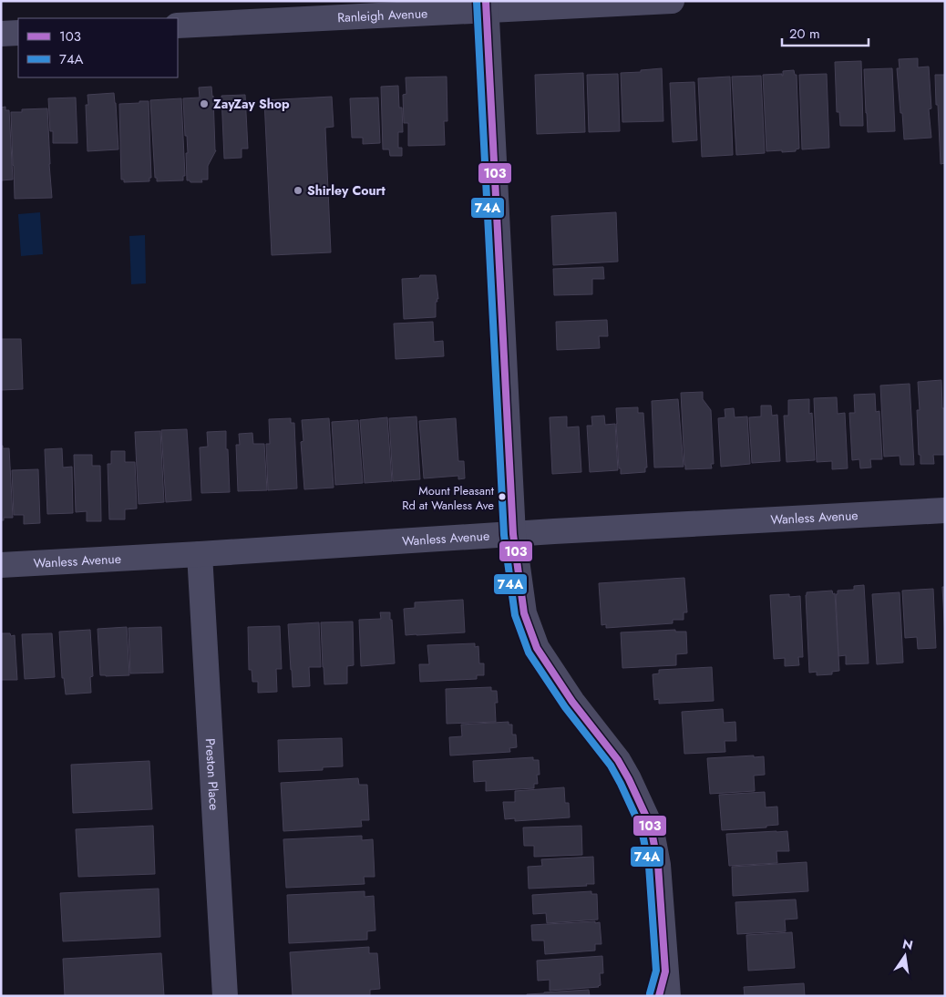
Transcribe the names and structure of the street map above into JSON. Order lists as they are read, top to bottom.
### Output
{
  "streets": {
    "street": ["Ranleigh Avenue", "Wanless Avenue", "Preston Place"]
  },
  "crossings": [
    ["Wanless Avenue", "Preston Place"]
  ],
  "places": ["ZayZay Shop", "Shirley Court", "Mount Pleasant Rd at Wanless Ave"],
  "lines": ["transit line 103", "transit line 74A"],
  "legend": ["103", "74A"],
  "scale_bar": "20 m",
  "north": "top"
}
